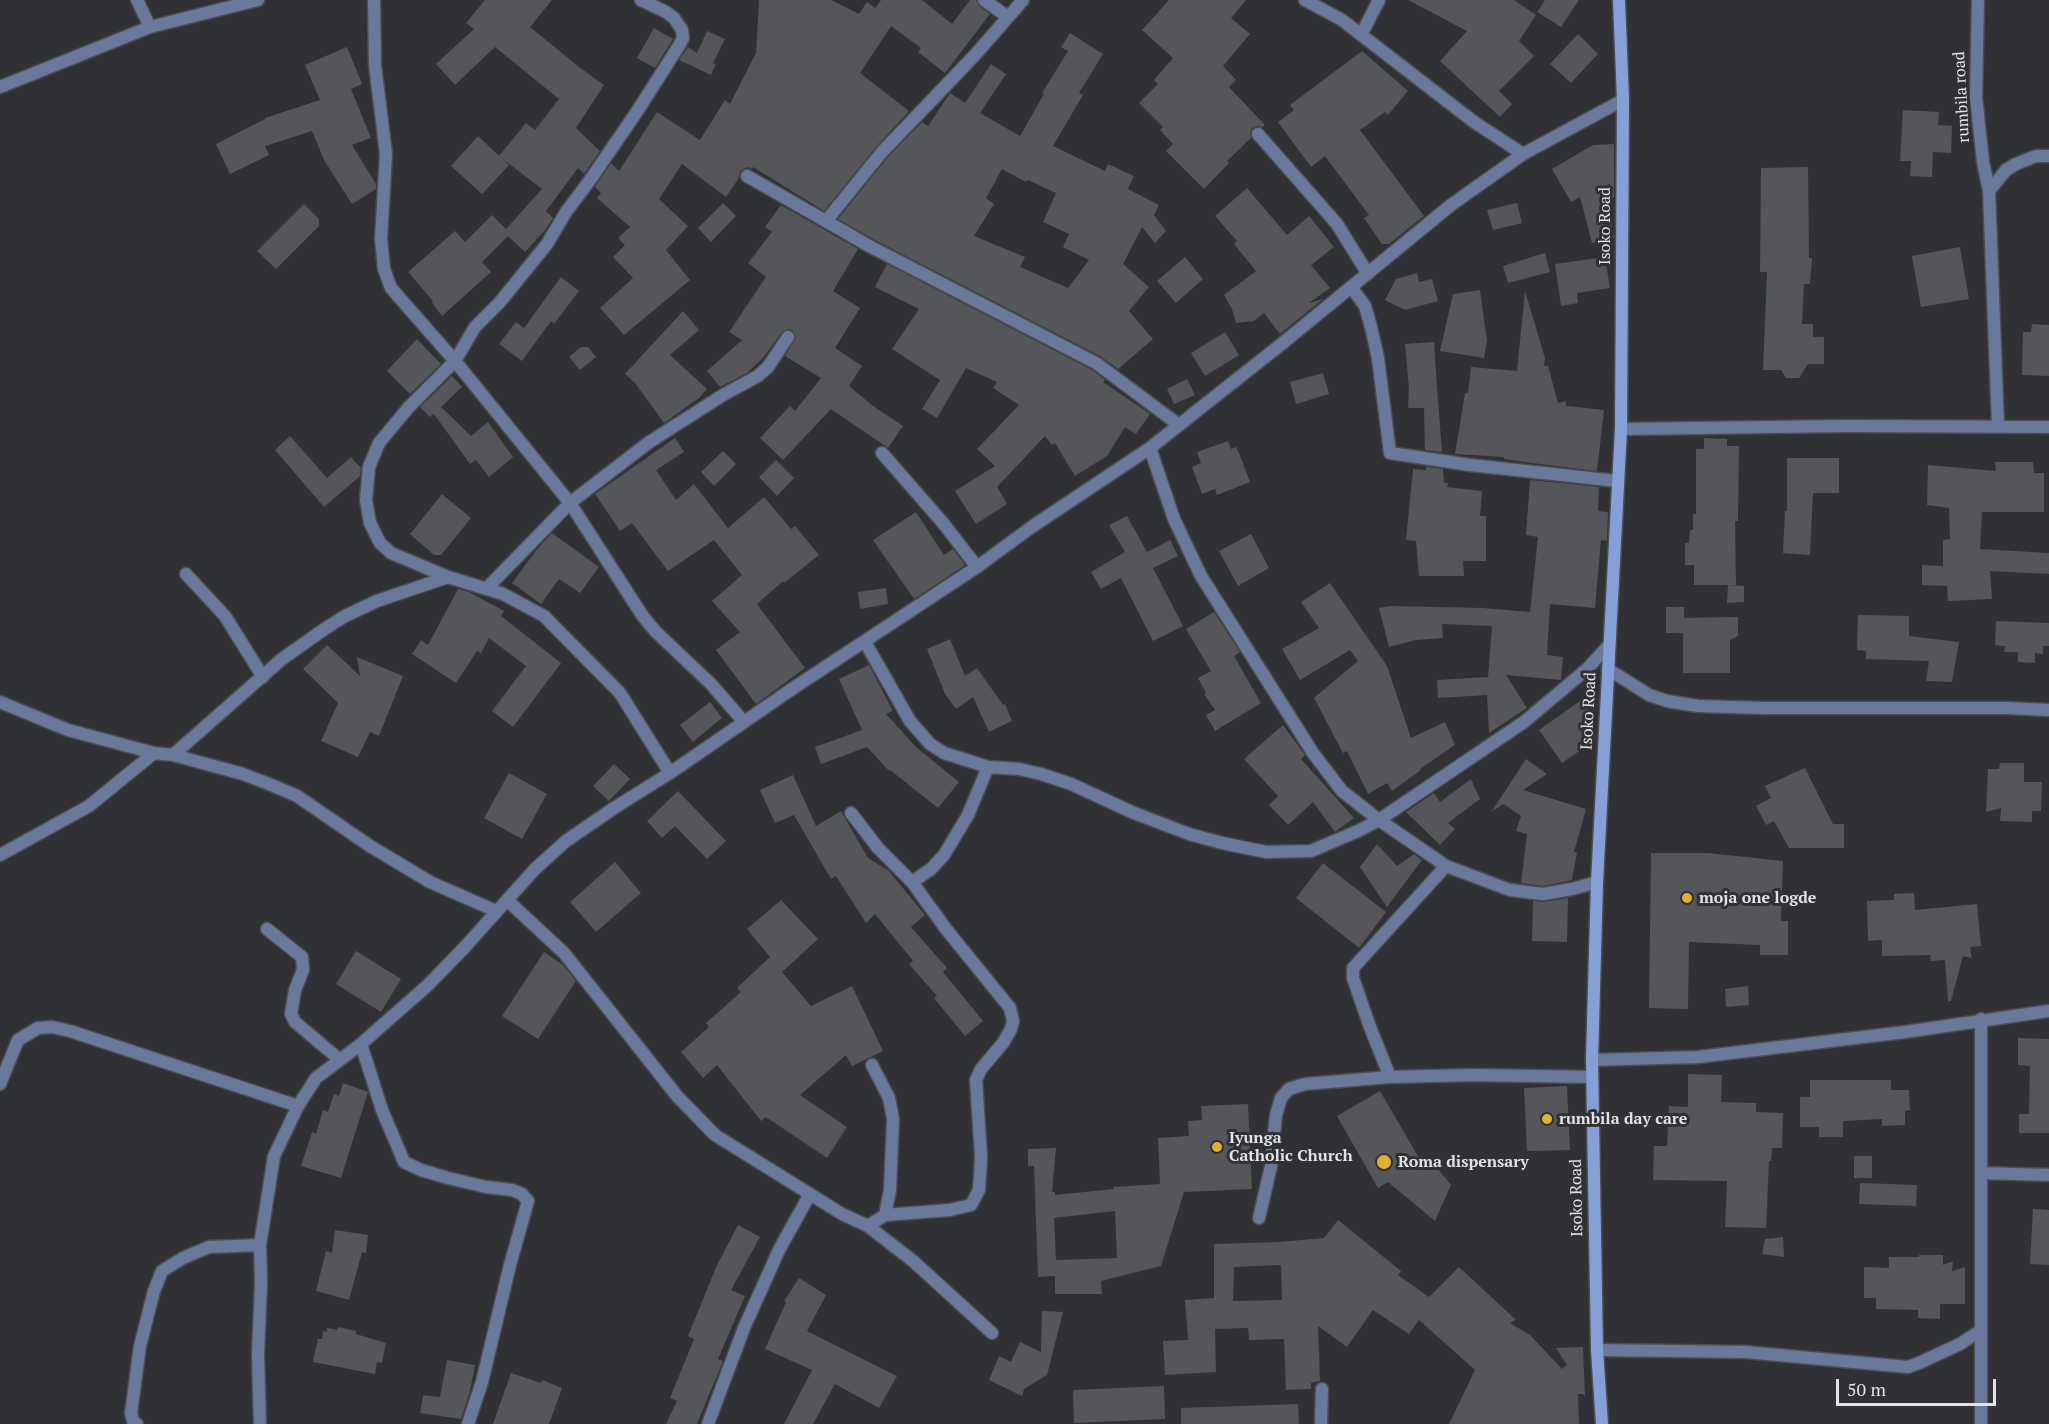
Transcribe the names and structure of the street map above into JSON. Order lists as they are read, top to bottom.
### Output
{
  "streets": {
    "street": ["rumbila road", "Isoko Road"]
  },
  "places": [
    "moja one logde",
    "rumbila day care",
    "Iyunga Catholic Church",
    "Roma dispensary"
  ],
  "scale_bar": "50 m"
}
